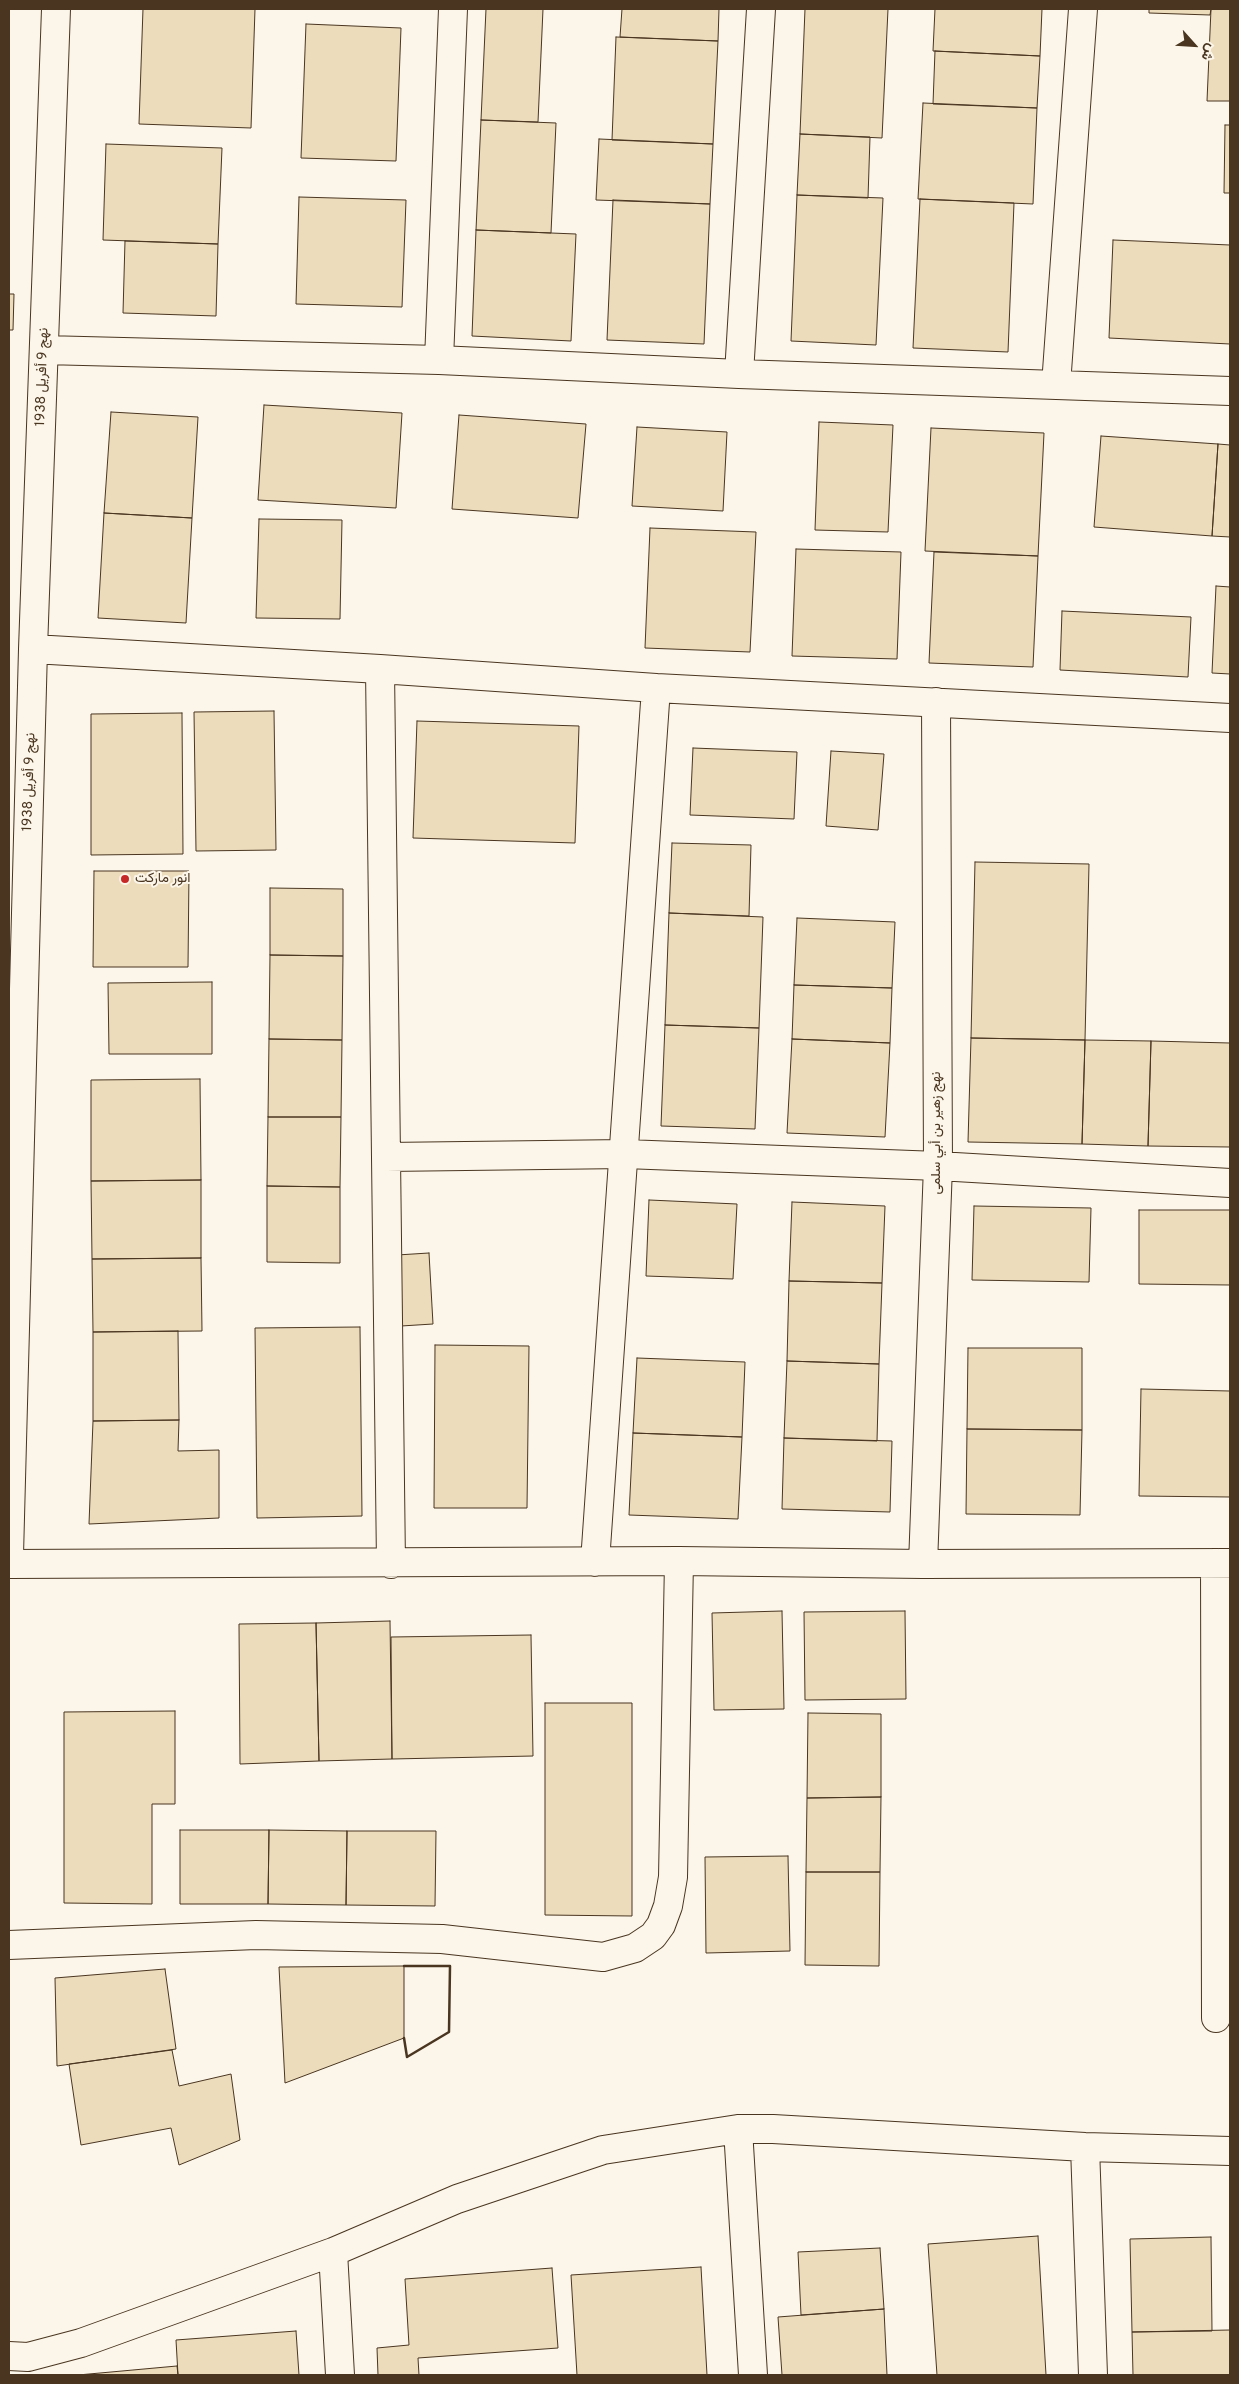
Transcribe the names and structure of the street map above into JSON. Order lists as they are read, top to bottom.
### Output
{
  "streets": {
    "street": ["نهج 9 أفريل 1938", "نهج زهير بن أبي سلمى"]
  },
  "places": ["انور ماركت"],
  "north": "bottom right"
}
